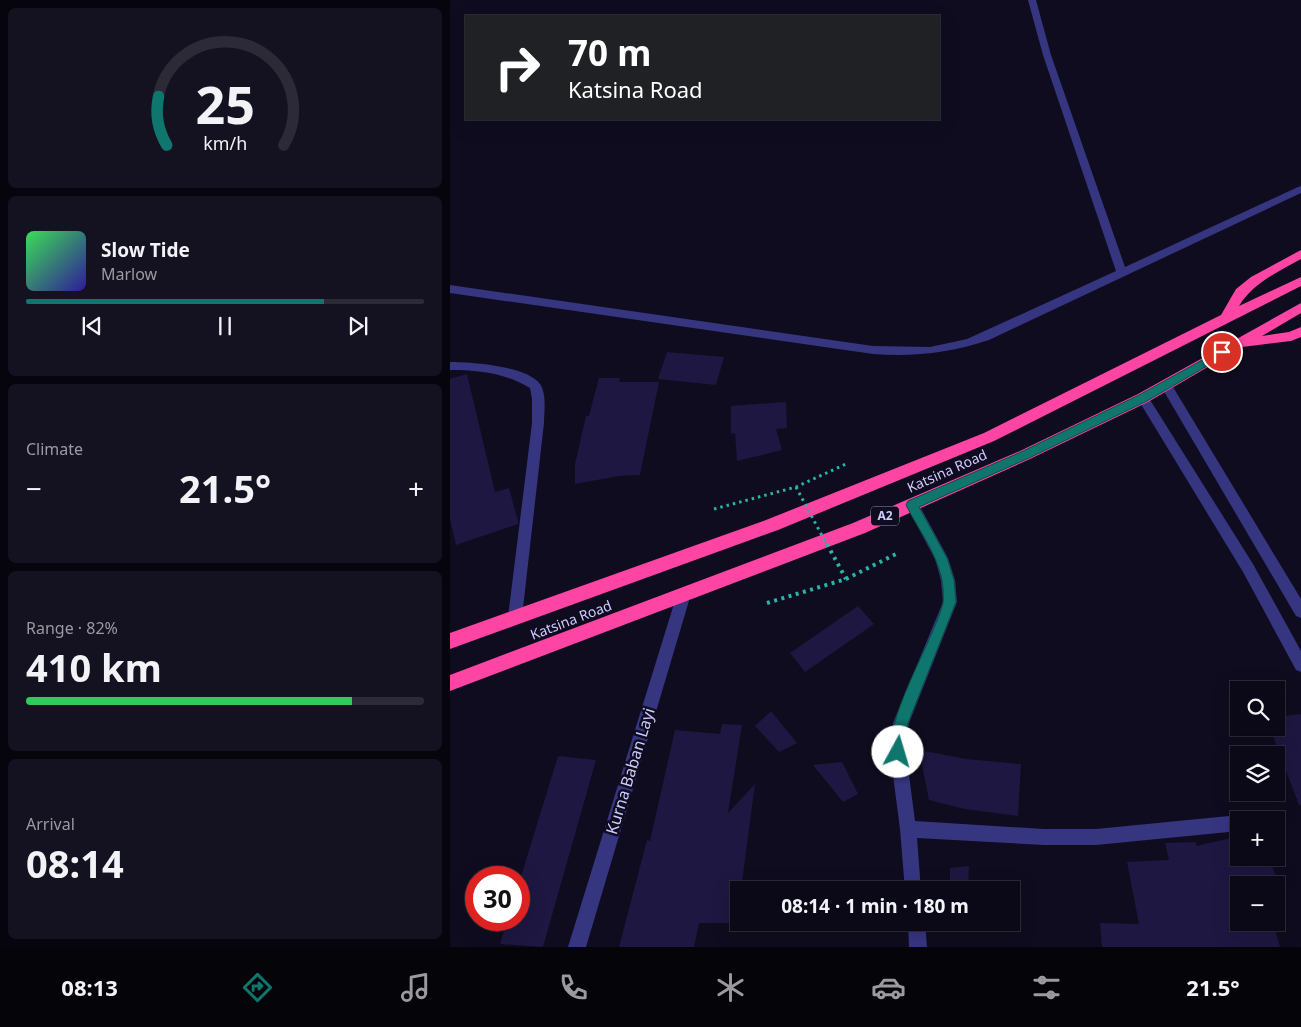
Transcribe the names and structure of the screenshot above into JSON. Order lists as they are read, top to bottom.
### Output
{
  "streets": {
    "highway": ["Katsina Road", "A2"],
    "street": ["Kurna Baban Layi"]
  },
  "crossings": [
    ["Katsina Road", "Kurna Baban Layi"]
  ],
  "page": {
    "turn": ["70 m", "Katsina Road"],
    "song": ["Slow Tide", "Marlow"],
    "tile": [
      "Climate",
      ["Range · 82%", "410 km"],
      ["Arrival", "08:14"]
    ],
    "heat": ["−", "21.5°", "+"],
    "map_buttons": ["+", "−"],
    "limit": "30",
    "trip": "08:14 · 1 min · 180 m",
    "tabs": ["08:13", "21.5°"],
    "gauge": ["25", "km/h"]
  }
}
